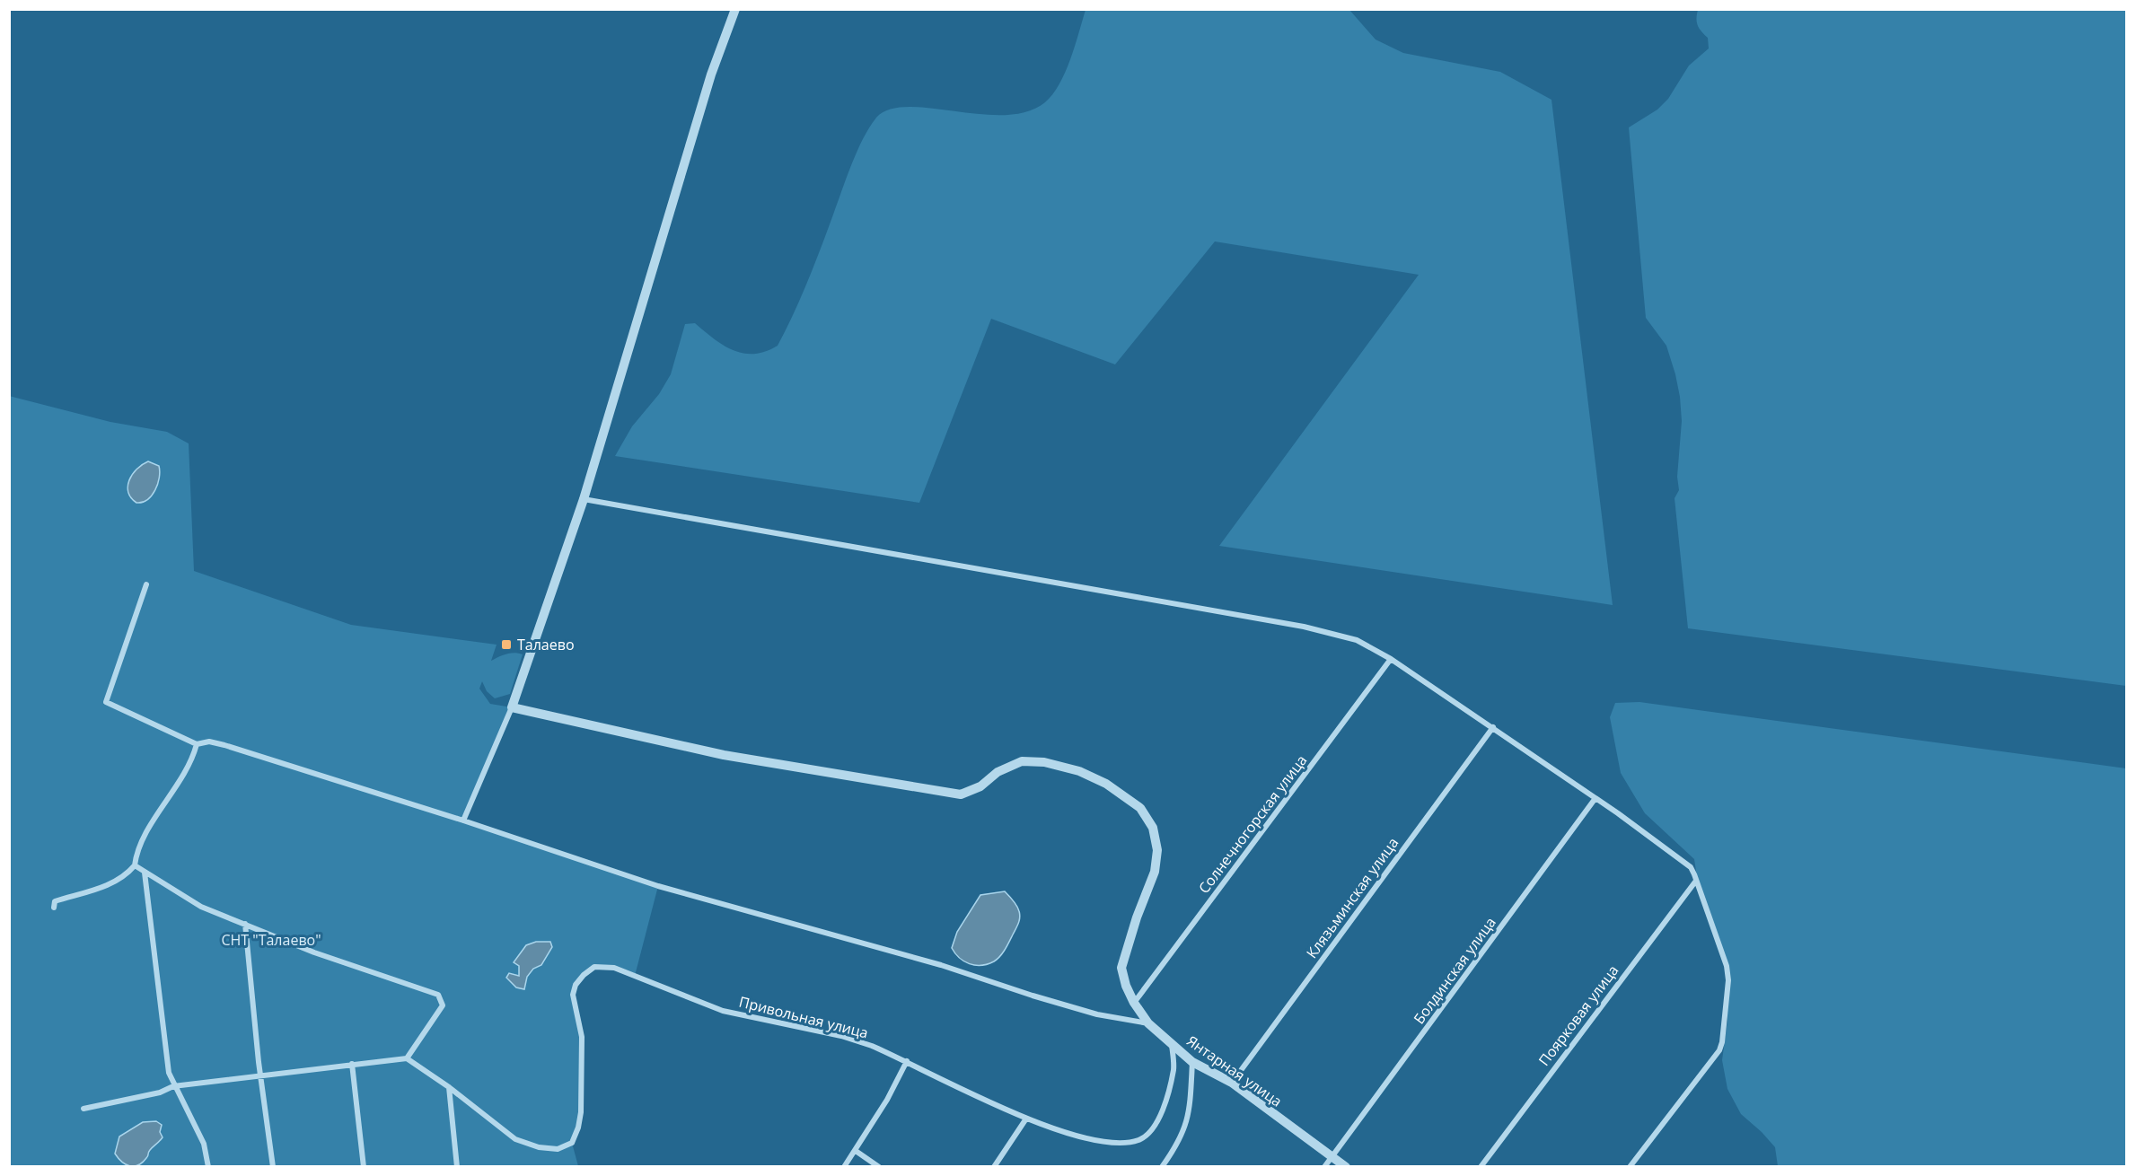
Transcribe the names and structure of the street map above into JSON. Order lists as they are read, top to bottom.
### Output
{
  "streets": {
    "street": [
      "Солнечногорская улица",
      "Клязьминская улица",
      "Болдинская улица",
      "Поярковая улица",
      "Привольная улица",
      "Янтарная улица"
    ]
  },
  "crossings": [
    ["Солнечногорская улица", "Янтарная улица"],
    ["Клязьминская улица", "Янтарная улица"],
    ["Болдинская улица", "Янтарная улица"],
    ["Привольная улица", "Янтарная улица"]
  ],
  "parks": ["СНТ \"Талаево\""],
  "places": {
    "transit": ["Талаево"]
  }
}
